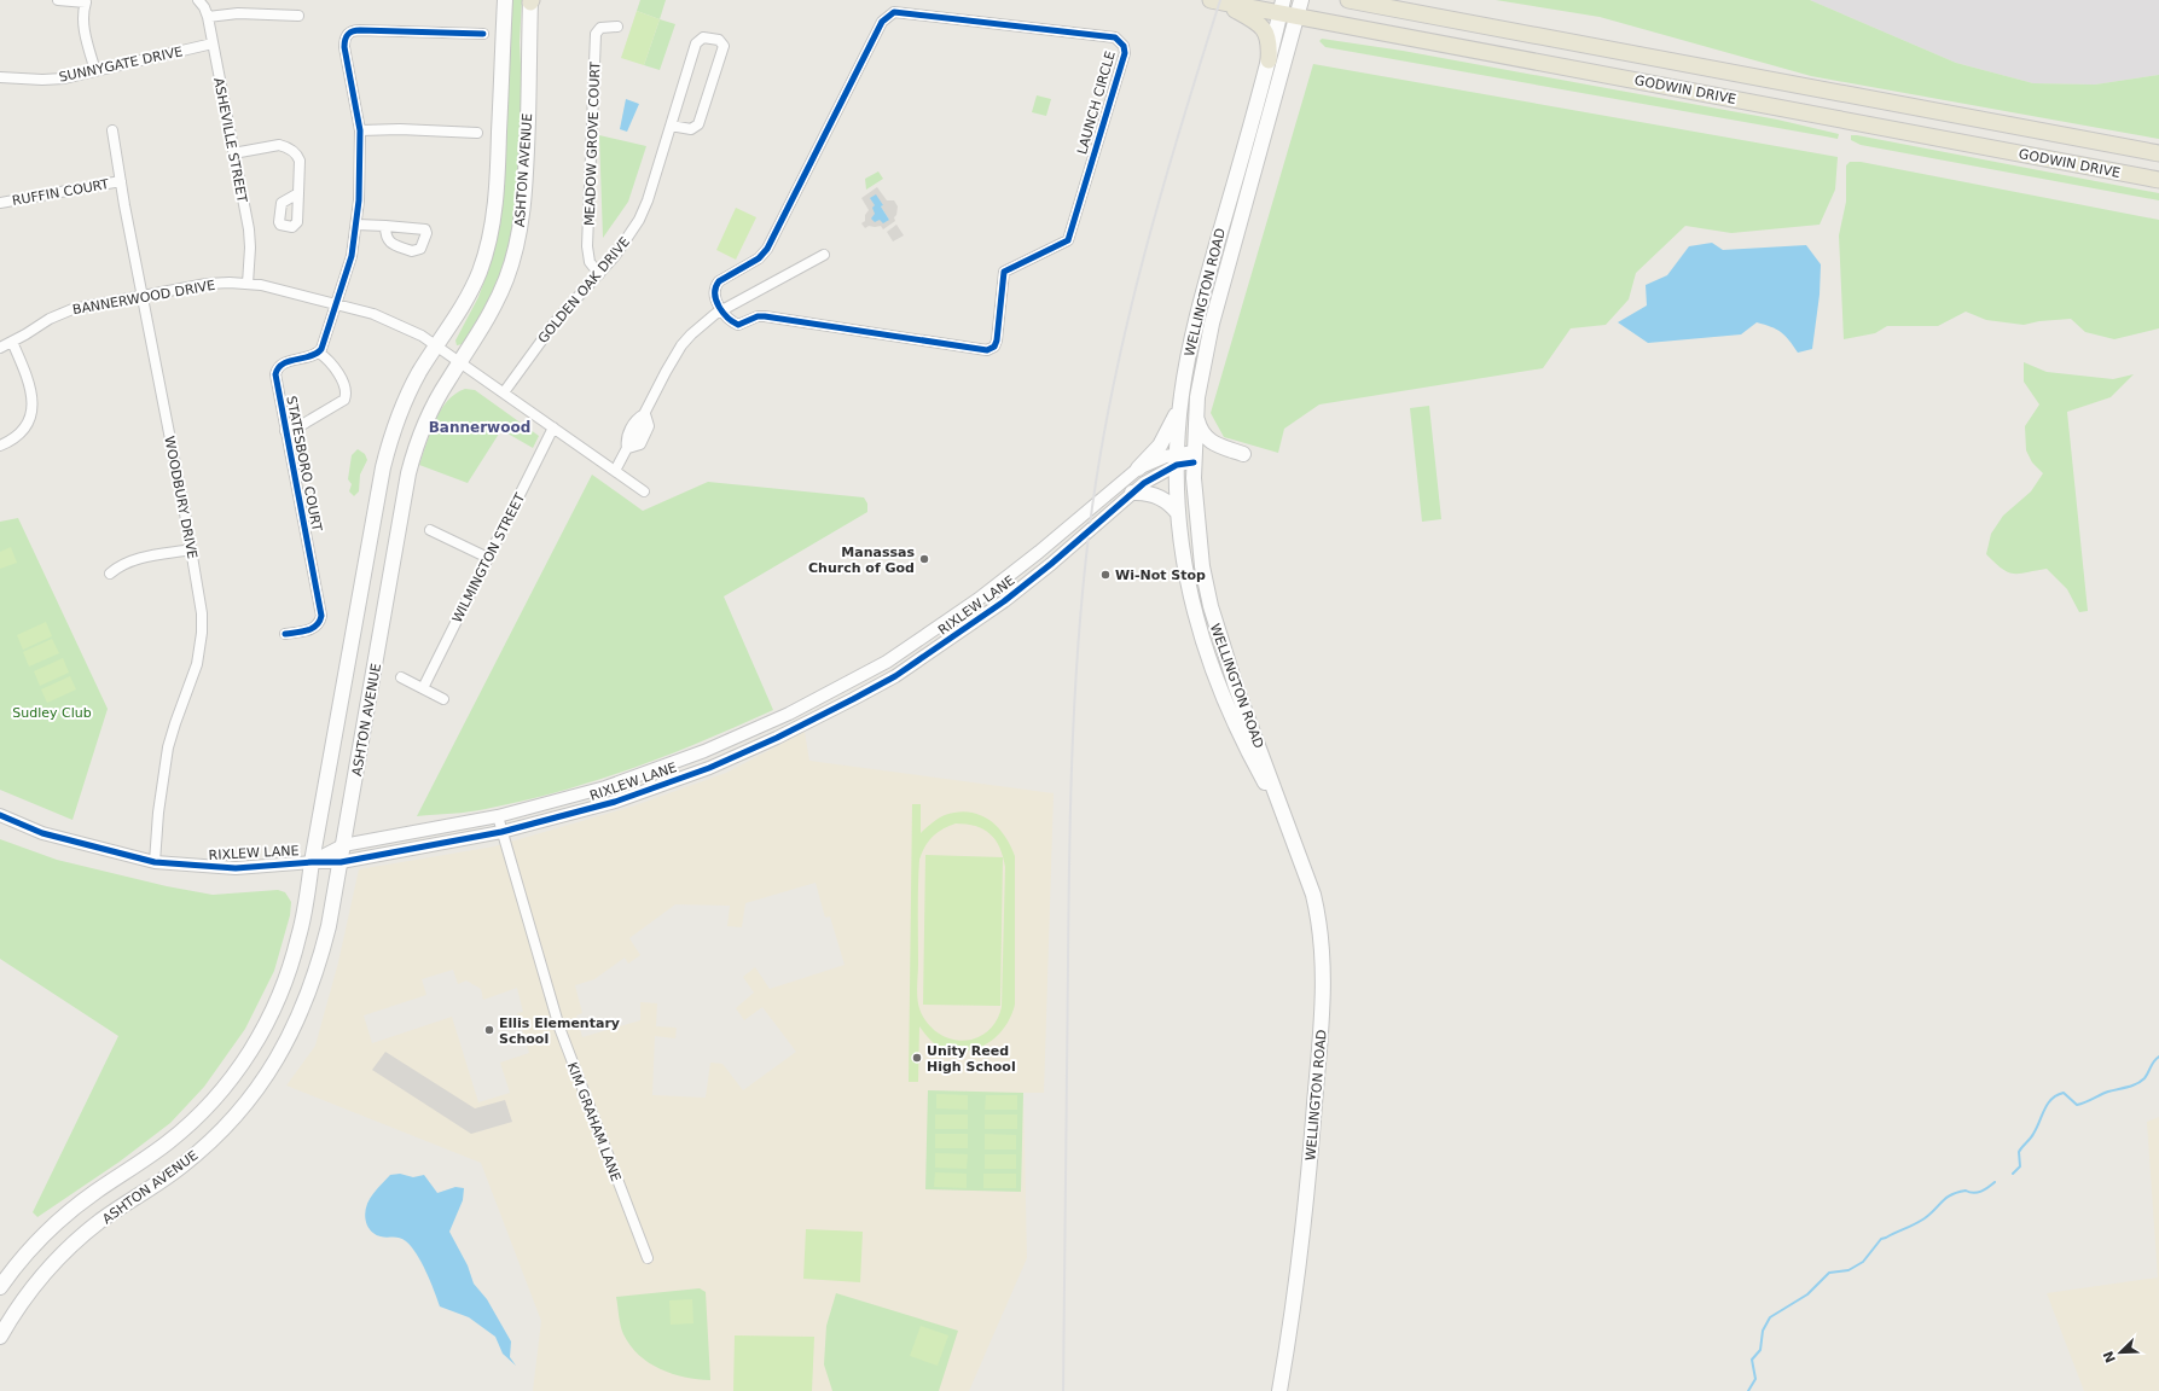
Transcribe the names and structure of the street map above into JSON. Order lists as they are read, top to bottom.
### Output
{
  "streets": {
    "main road": ["GODWIN DRIVE", "ASHTON AVENUE", "WELLINGTON ROAD"],
    "street": [
      "SUNNYGATE DRIVE",
      "LAUNCH CIRCLE",
      "ASHEVILLE STREET",
      "MEADOW GROVE COURT",
      "RUFFIN COURT",
      "GOLDEN OAK DRIVE",
      "BANNERWOOD DRIVE",
      "STATESBORO COURT",
      "WOODBURY DRIVE",
      "WILMINGTON STREET",
      "RIXLEW LANE",
      "KIM GRAHAM LANE"
    ]
  },
  "crossings": [
    ["SUNNYGATE DRIVE", "ASHEVILLE STREET"],
    ["GODWIN DRIVE", "WELLINGTON ROAD"],
    ["ASHEVILLE STREET", "BANNERWOOD DRIVE"],
    ["MEADOW GROVE COURT", "GOLDEN OAK DRIVE"],
    ["ASHTON AVENUE", "BANNERWOOD DRIVE"],
    ["ASHTON AVENUE", "RIXLEW LANE"],
    ["RUFFIN COURT", "WOODBURY DRIVE"],
    ["GOLDEN OAK DRIVE", "BANNERWOOD DRIVE"],
    ["WELLINGTON ROAD", "RIXLEW LANE"],
    ["BANNERWOOD DRIVE", "WOODBURY DRIVE"],
    ["BANNERWOOD DRIVE", "WILMINGTON STREET"],
    ["WOODBURY DRIVE", "RIXLEW LANE"],
    ["RIXLEW LANE", "KIM GRAHAM LANE"]
  ],
  "districts": ["Bannerwood"],
  "parks": ["Sudley Club"],
  "places": [
    "Manassas Church of God",
    "Wi-Not Stop",
    "Ellis Elementary School",
    "Unity Reed High School"
  ],
  "north": "bottom left"
}
